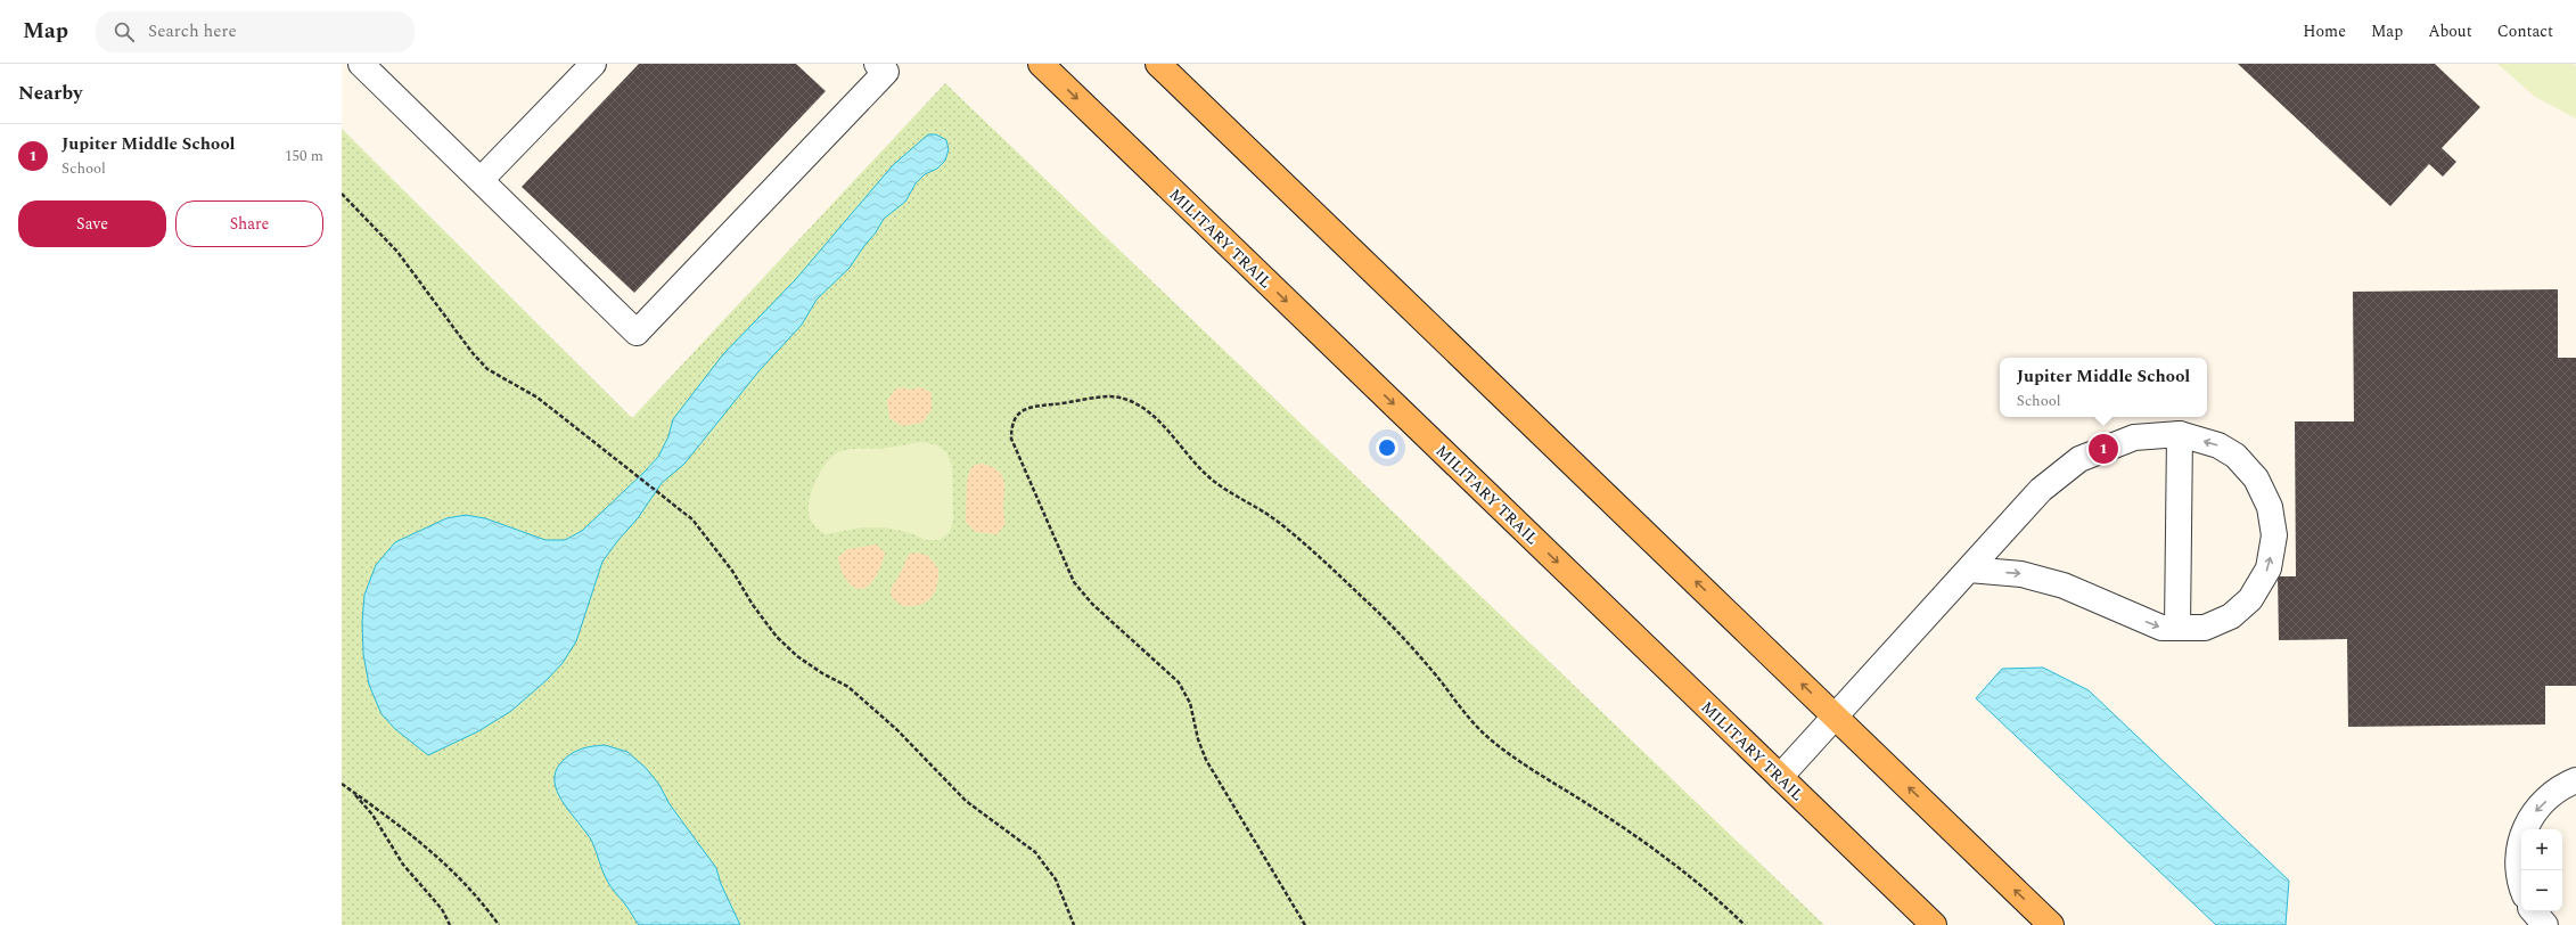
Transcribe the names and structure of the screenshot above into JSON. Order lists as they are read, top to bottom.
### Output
{
  "streets": {
    "main road": ["MILITARY TRAIL"]
  },
  "page": {
    "header": "Map",
    "search": "Search here",
    "nav": [
      "Home",
      "Map",
      "About",
      "Contact"
    ],
    "heading": "Nearby",
    "list": [
      {
        "mark": "1",
        "name": "Jupiter Middle School",
        "note": "School",
        "value": "150 m"
      }
    ],
    "buttons": ["Save", "Share"],
    "popup": ["Jupiter Middle School", "School"],
    "pins": "1",
    "map_buttons": ["+", "−"]
  }
}
